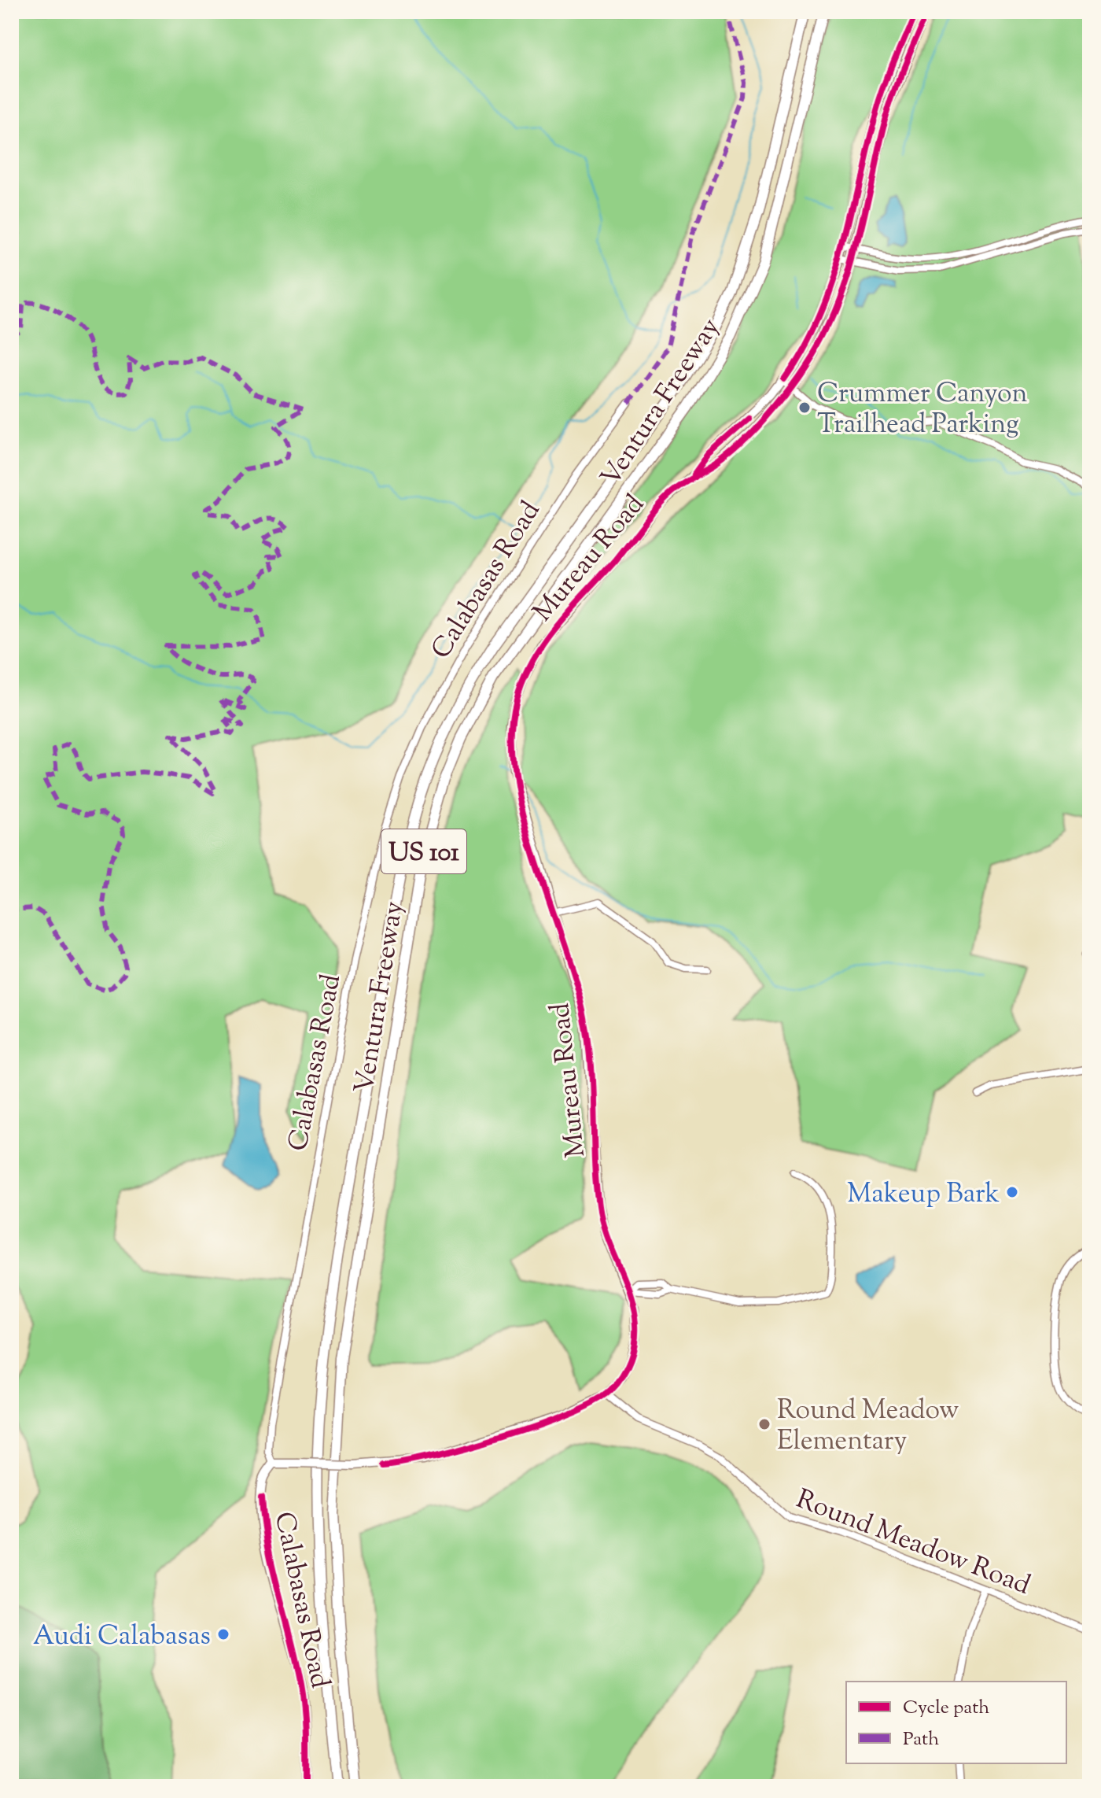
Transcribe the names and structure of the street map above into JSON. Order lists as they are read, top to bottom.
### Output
{
  "streets": {
    "highway": ["Ventura Freeway", "US 101"],
    "main road": ["Mureau Road", "Calabasas Road"],
    "street": ["Round Meadow Road"]
  },
  "crossings": [
    ["Mureau Road", "Calabasas Road"],
    ["Mureau Road", "Round Meadow Road"]
  ],
  "places": [
    "Crummer Canyon Trailhead Parking",
    "Makeup Bark",
    "Round Meadow Elementary",
    "Audi Calabasas"
  ],
  "legend": ["Cycle path", "Path"]
}
